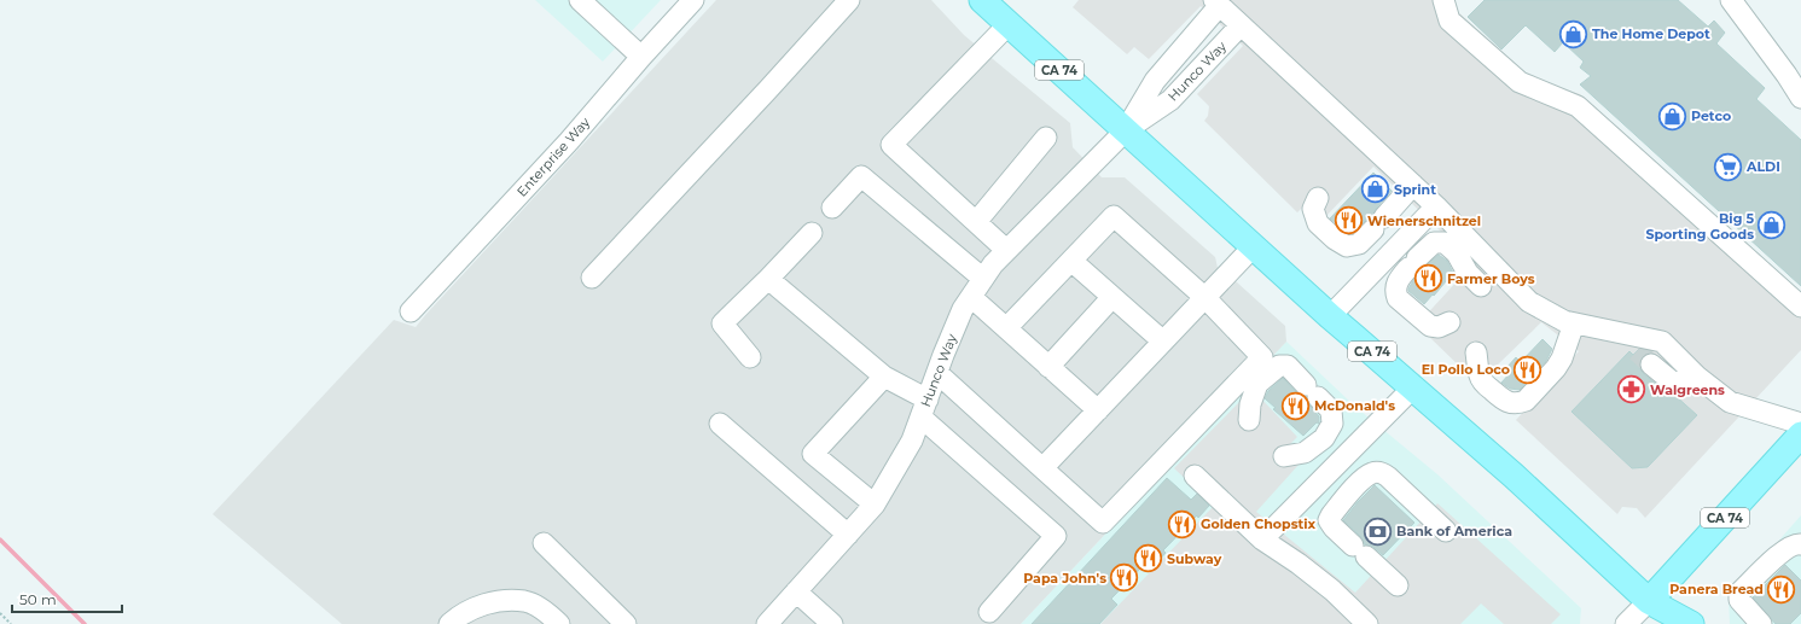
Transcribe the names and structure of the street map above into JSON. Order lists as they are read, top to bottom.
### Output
{
  "streets": {
    "main road": ["CA 74"],
    "street": ["Hunco Way", "Enterprise Way"]
  },
  "crossings": [
    ["CA 74", "Hunco Way"]
  ],
  "places": {
    "shop": [
      "The Home Depot",
      "Petco",
      "Sprint",
      "Big 5 Sporting Goods"
    ],
    "supermarket": ["ALDI"],
    "restaurant": [
      "Wienerschnitzel",
      "Farmer Boys",
      "El Pollo Loco",
      "McDonald's",
      "Golden Chopstix",
      "Subway",
      "Papa John's",
      "Panera Bread"
    ],
    "pharmacy": ["Walgreens"],
    "bank": ["Bank of America"]
  },
  "scale_bar": "50 m"
}
